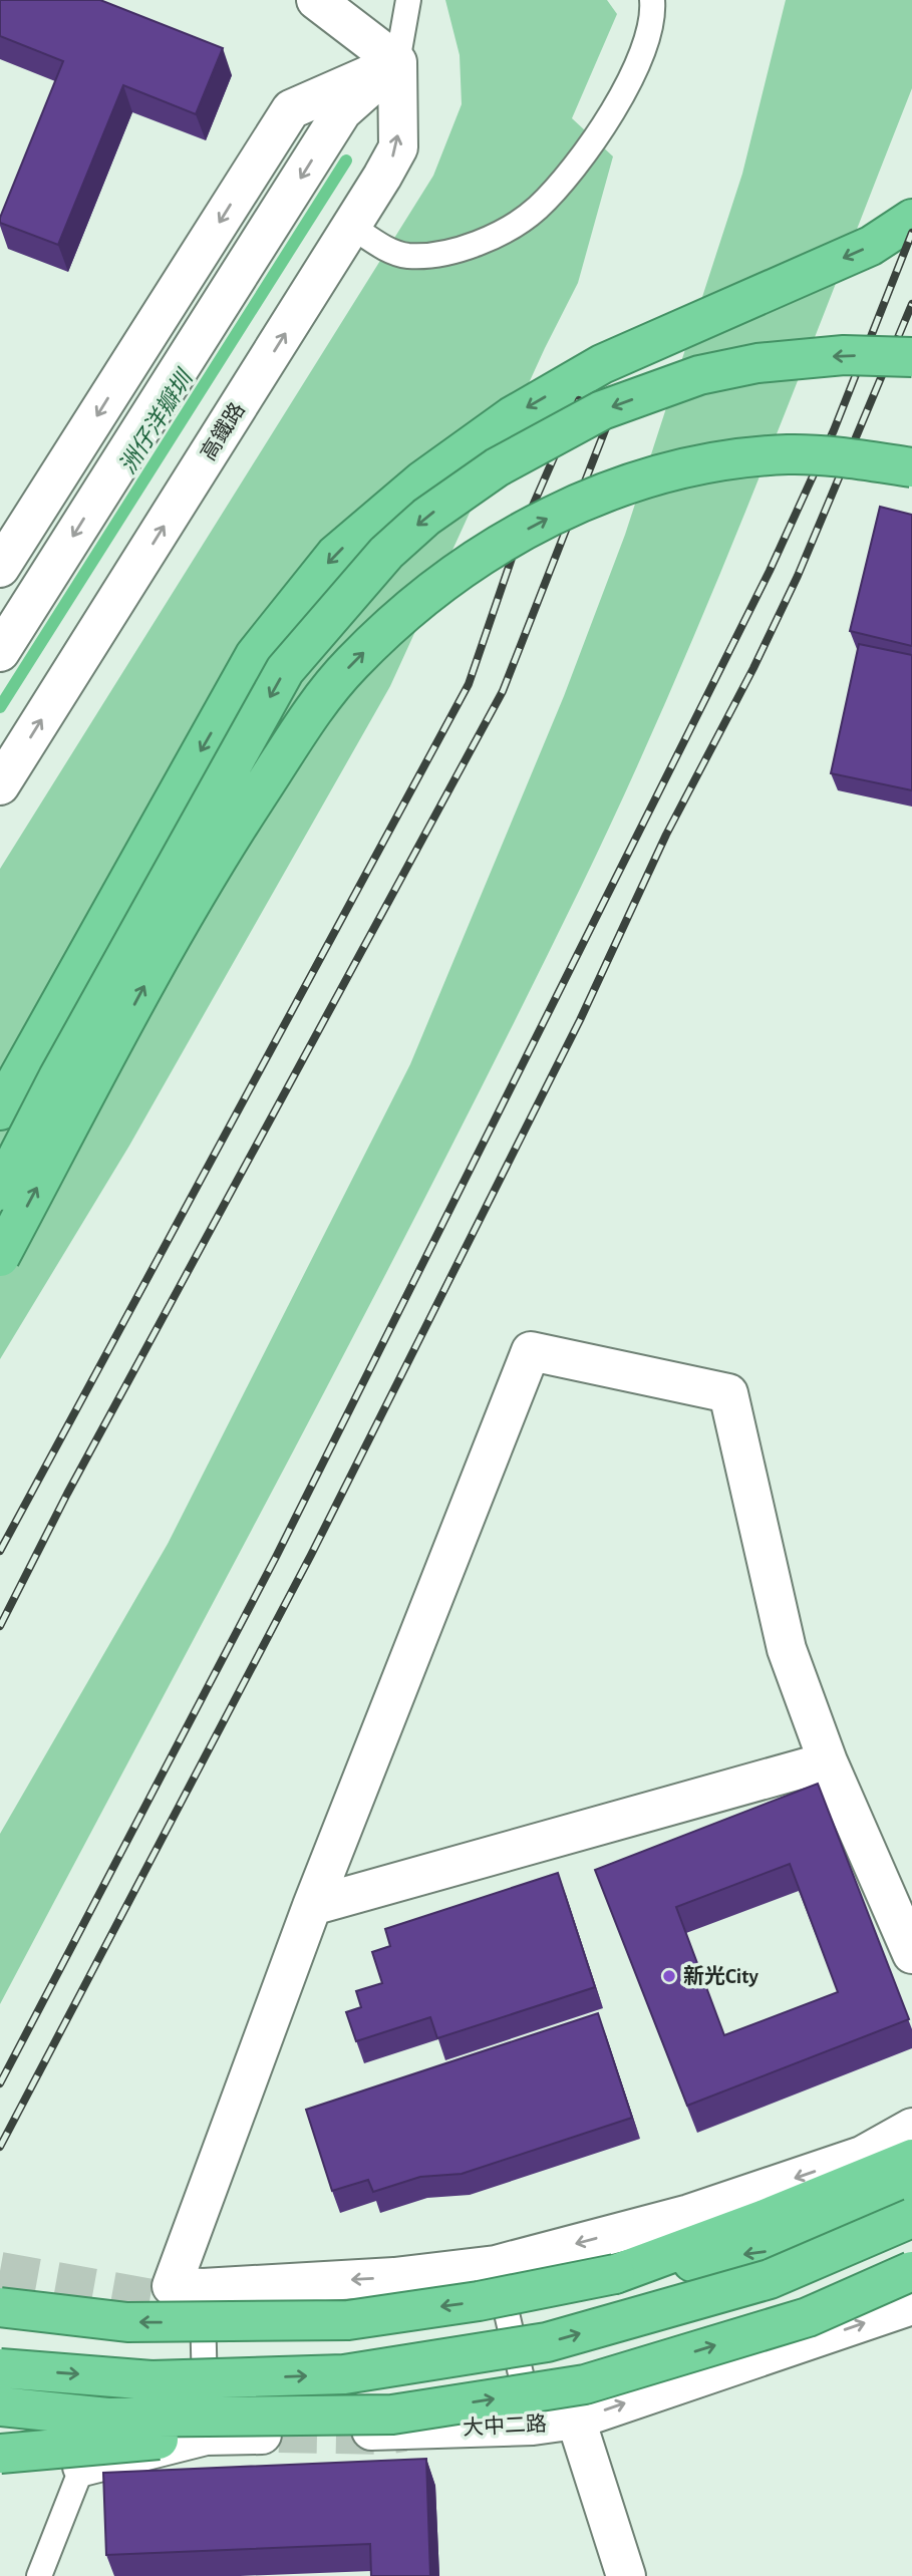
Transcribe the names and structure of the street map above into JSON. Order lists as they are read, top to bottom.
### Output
{
  "streets": {
    "street": ["高鐵路", "大中二路"]
  },
  "water": ["洲仔洋瓣圳"],
  "places": ["新光City"]
}
